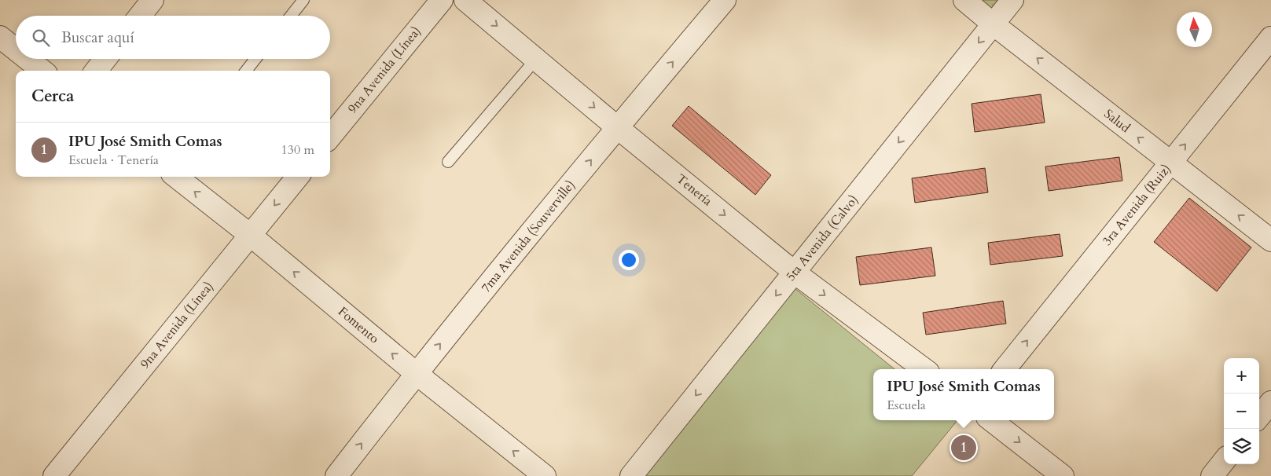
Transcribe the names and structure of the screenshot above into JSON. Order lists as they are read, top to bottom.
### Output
{
  "streets": {
    "street": [
      "9na Avenida (Línea)",
      "Salud",
      "Tenería",
      "3ra Avenida (Ruiz)",
      "7ma Avenida (Souverville)",
      "5ta Avenida (Calvo)",
      "Fomento"
    ]
  },
  "crossings": [
    ["9na Avenida (Línea)", "Fomento"],
    ["Salud", "3ra Avenida (Ruiz)"],
    ["Salud", "5ta Avenida (Calvo)"],
    ["Tenería", "7ma Avenida (Souverville)"],
    ["Tenería", "5ta Avenida (Calvo)"],
    ["7ma Avenida (Souverville)", "Fomento"]
  ],
  "one_way": [
    "Salud",
    "Tenería",
    "3ra Avenida (Ruiz)",
    "7ma Avenida (Souverville)",
    "5ta Avenida (Calvo)",
    "Fomento"
  ],
  "north": "top",
  "page": {
    "search": "Buscar aquí",
    "heading": "Cerca",
    "list": [
      {
        "mark": "1",
        "name": "IPU José Smith Comas",
        "note": "Escuela · Tenería",
        "value": "130 m"
      }
    ],
    "map_buttons": ["+", "−"],
    "popup": ["IPU José Smith Comas", "Escuela"],
    "pins": "1"
  }
}
